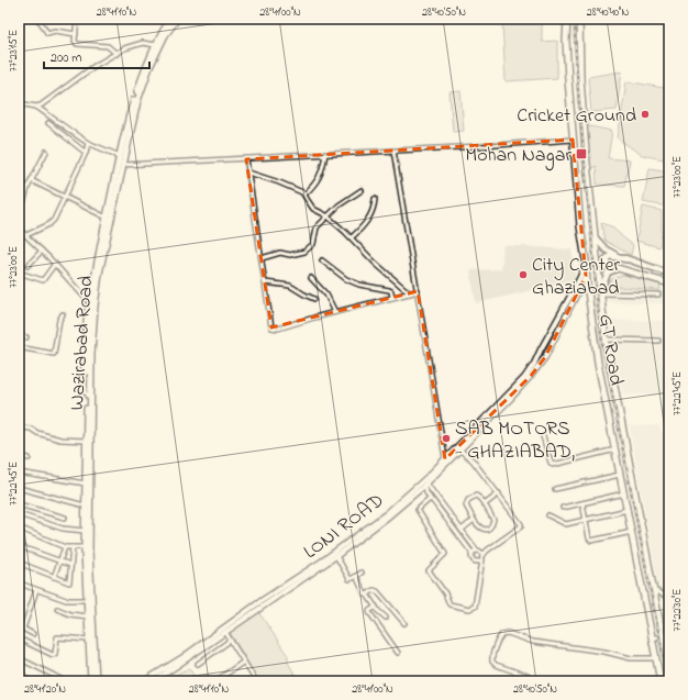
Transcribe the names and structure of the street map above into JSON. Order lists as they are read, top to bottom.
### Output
{
  "streets": {
    "highway": ["Wazirabad Road", "GT Road"],
    "street": ["LONI ROAD"]
  },
  "places": {
    "other": ["Cricket Ground", "City Center Ghaziabad", "SAB MOTORS - GHAZIABAD,"],
    "transit": ["Mohan Nagar"]
  },
  "scale_bar": "200 m",
  "coordinates": [
    "28°41'10\"N",
    "28°41'00\"N",
    "28°40'50\"N",
    "28°40'40\"N",
    "77°23'15\"E",
    "77°23'00\"E",
    "77°22'45\"E",
    "77°22'30\"E",
    "28°41'20\"N"
  ]
}
